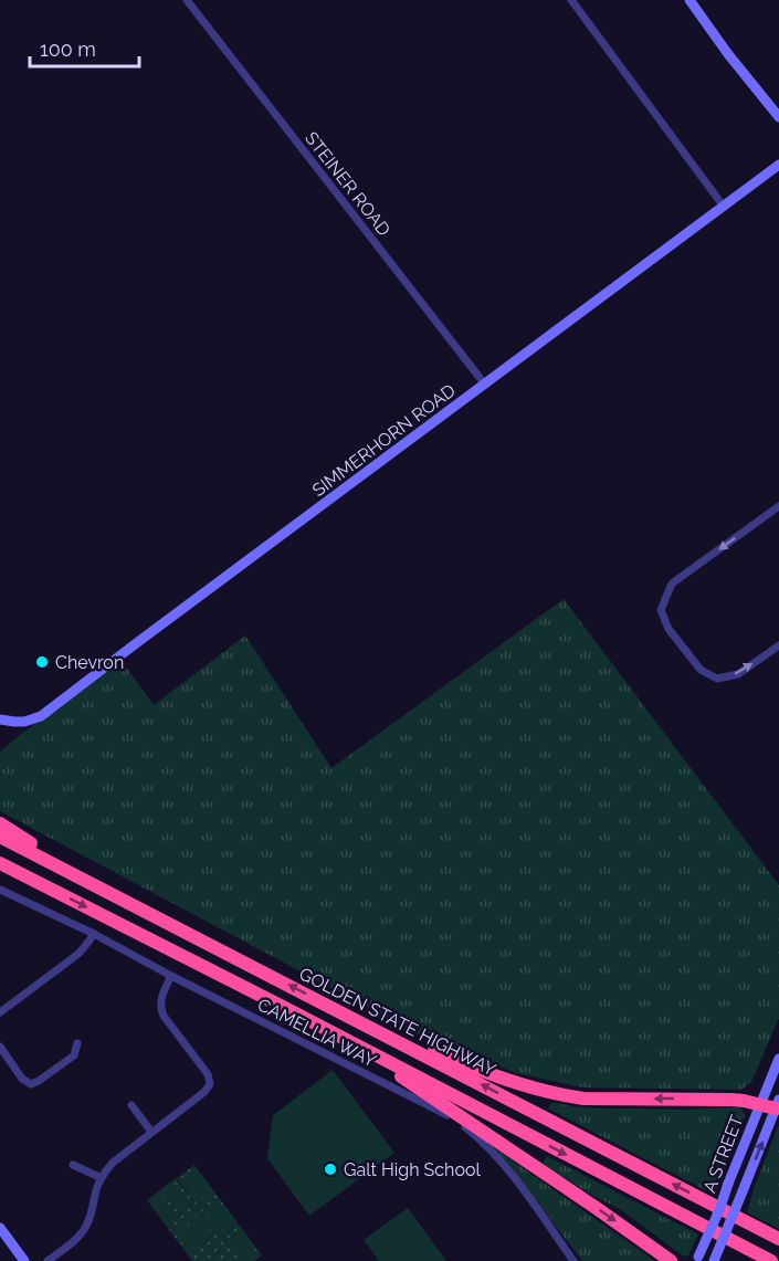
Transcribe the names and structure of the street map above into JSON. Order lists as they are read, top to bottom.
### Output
{
  "streets": {
    "highway": ["GOLDEN STATE HIGHWAY"],
    "street": [
      "STEINER ROAD",
      "SIMMERHORN ROAD",
      "CAMELLIA WAY",
      "A STREET"
    ]
  },
  "crossings": [
    ["STEINER ROAD", "SIMMERHORN ROAD"]
  ],
  "places": ["Chevron", "Galt High School"],
  "scale_bar": "100 m"
}
